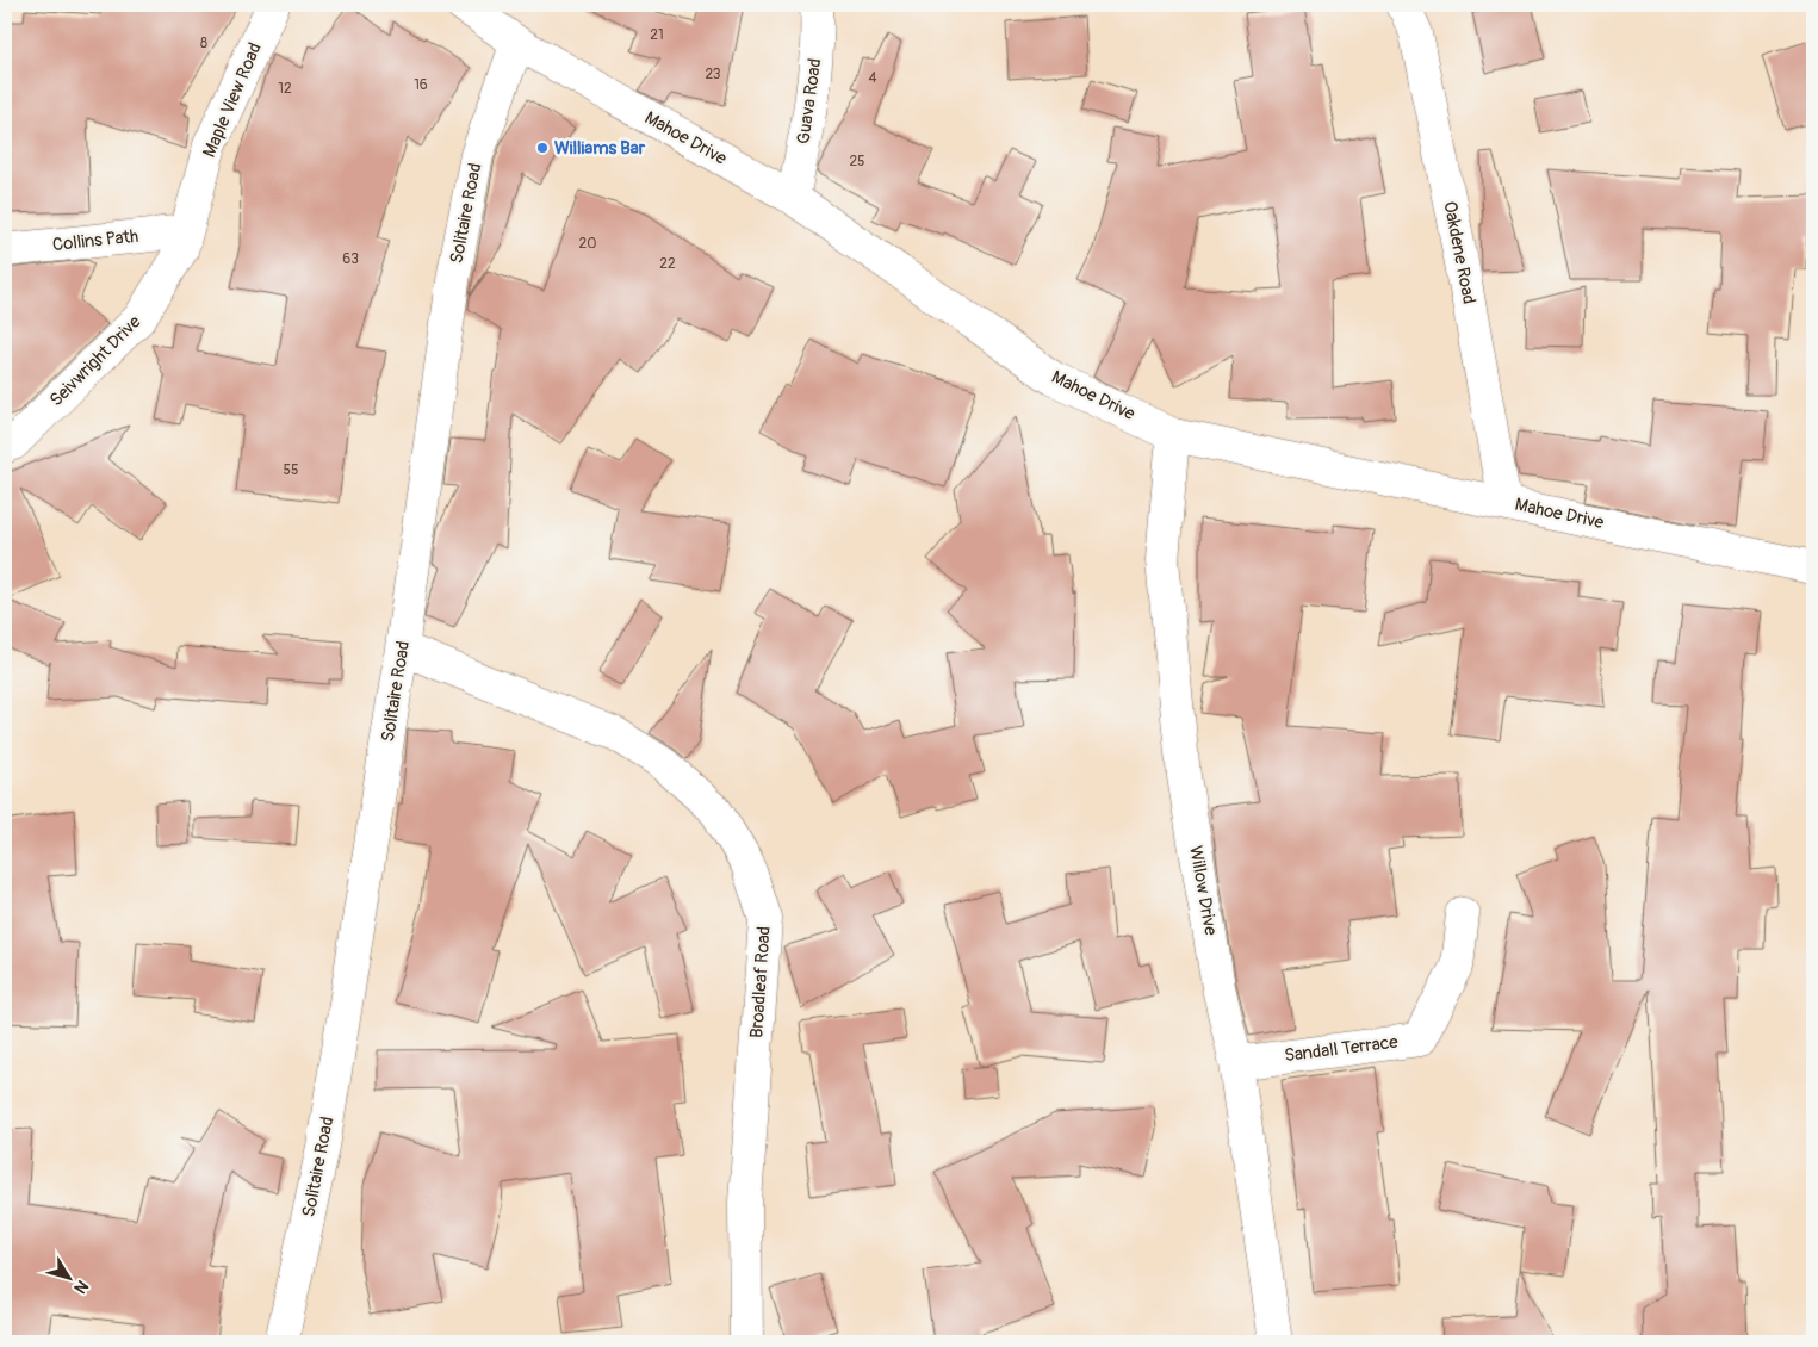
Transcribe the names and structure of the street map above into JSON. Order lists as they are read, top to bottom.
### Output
{
  "streets": {
    "street": [
      "Maple View Road",
      "Guava Road",
      "Mahoe Drive",
      "Solitaire Road",
      "Collins Path",
      "Oakdene Road",
      "Seivwright Drive",
      "Willow Drive",
      "Broadleaf Road",
      "Sandall Terrace"
    ]
  },
  "crossings": [
    ["Maple View Road", "Collins Path"],
    ["Maple View Road", "Seivwright Drive"],
    ["Guava Road", "Mahoe Drive"],
    ["Mahoe Drive", "Solitaire Road"],
    ["Mahoe Drive", "Oakdene Road"],
    ["Mahoe Drive", "Willow Drive"],
    ["Solitaire Road", "Broadleaf Road"],
    ["Collins Path", "Seivwright Drive"],
    ["Willow Drive", "Sandall Terrace"]
  ],
  "places": ["Williams Bar"],
  "house_numbers": [
    "21",
    "8",
    "23",
    "4",
    "16",
    "12",
    "25",
    "20",
    "63",
    "22",
    "55"
  ],
  "north": "bottom right"
}
